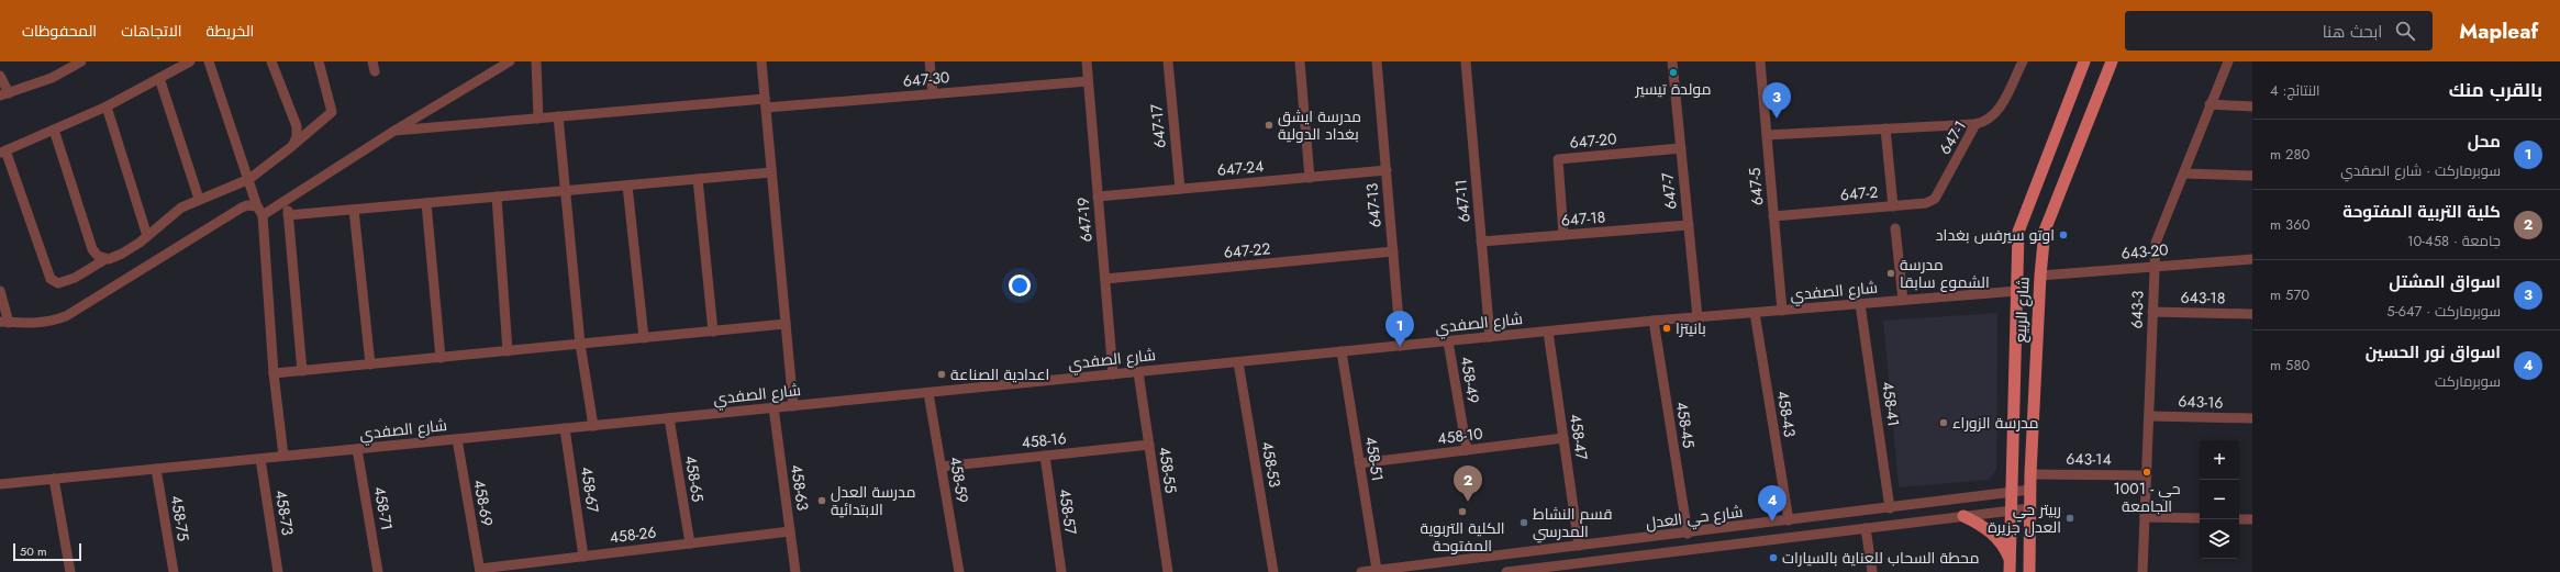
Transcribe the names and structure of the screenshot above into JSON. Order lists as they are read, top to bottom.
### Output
{
  "streets": {
    "main road": ["شارع الربيع"],
    "street": [
      "647-30",
      "647-17",
      "647-1",
      "647-20",
      "647-24",
      "647-5",
      "647-7",
      "647-2",
      "647-11",
      "647-13",
      "647-18",
      "647-19",
      "647-22",
      "643-20",
      "شارع الصفدي",
      "643-18",
      "643-3",
      "458-49",
      "643-16",
      "458-41",
      "458-43",
      "458-45",
      "458-10",
      "458-47",
      "458-16",
      "458-51",
      "643-14",
      "458-53",
      "458-55",
      "458-65",
      "458-59",
      "458-63",
      "458-67",
      "458-69",
      "458-71",
      "458-57",
      "458-73",
      "شارع حي العدل",
      "458-75",
      "458-26"
    ]
  },
  "crossings": [
    ["647-30", "647-19"],
    ["647-17", "647-24"],
    ["647-1", "647-2"],
    ["647-20", "647-7"],
    ["647-20", "647-18"],
    ["647-24", "647-13"],
    ["647-24", "647-19"],
    ["647-5", "647-2"],
    ["647-5", "شارع الصفدي"],
    ["647-7", "647-18"],
    ["647-7", "شارع الصفدي"],
    ["647-11", "647-18"],
    ["647-11", "شارع الصفدي"],
    ["647-13", "647-22"],
    ["647-13", "شارع الصفدي"],
    ["647-19", "647-22"],
    ["647-19", "شارع الصفدي"],
    ["643-20", "شارع الربيع"],
    ["643-20", "643-3"],
    ["شارع الصفدي", "شارع الربيع"],
    ["شارع الصفدي", "458-49"],
    ["شارع الصفدي", "458-41"],
    ["شارع الصفدي", "458-43"],
    ["شارع الصفدي", "458-45"],
    ["شارع الصفدي", "458-47"],
    ["شارع الصفدي", "458-51"],
    ["شارع الصفدي", "458-53"],
    ["شارع الصفدي", "458-55"],
    ["شارع الصفدي", "458-65"],
    ["شارع الصفدي", "458-59"],
    ["شارع الصفدي", "458-63"],
    ["شارع الصفدي", "458-67"],
    ["شارع الصفدي", "458-69"],
    ["شارع الصفدي", "458-71"],
    ["شارع الصفدي", "458-73"],
    ["شارع الصفدي", "458-75"],
    ["643-18", "643-3"],
    ["شارع الربيع", "643-14"],
    ["شارع الربيع", "شارع حي العدل"],
    ["643-3", "643-16"],
    ["643-3", "643-14"],
    ["458-49", "458-10"],
    ["458-41", "شارع حي العدل"],
    ["458-43", "شارع حي العدل"],
    ["458-45", "شارع حي العدل"],
    ["458-10", "458-47"],
    ["458-10", "458-51"],
    ["458-47", "شارع حي العدل"],
    ["458-16", "458-55"],
    ["458-16", "458-59"],
    ["458-16", "458-57"],
    ["458-51", "شارع حي العدل"],
    ["458-65", "458-26"],
    ["458-63", "458-26"],
    ["458-67", "458-26"],
    ["458-69", "458-26"]
  ],
  "places": [
    "مولدة تيسير",
    "مدرسة ايشق بغداد الدولية",
    "اوتو سيرفس بغداد",
    "مدرسة الشموع سابقا",
    "بانيتزا",
    "اعدادية الصناعة",
    "مدرسة الزوراء",
    "1001 - حي الجامعة",
    "مدرسة العدل الابتدائية",
    "الكلية التربوية المفتوحة",
    "ربيتر حي العدل جزيرة",
    "قسم النشاط المدرسي",
    "محطة السحاب للعناية بالسيارات"
  ],
  "scale_bar": "50 m",
  "page": {
    "header": "Mapleaf",
    "search": "ابحث هنا",
    "nav": ["الخريطة", "الاتجاهات", "المحفوظات"],
    "heading": ["بالقرب منك", "النتائج: 4"],
    "pins": [
      "3",
      "1",
      "2",
      "4"
    ],
    "list": [
      {
        "mark": "1",
        "name": "محل",
        "note": "سوبرماركت · شارع الصفدي",
        "value": "280 m"
      },
      {
        "mark": "2",
        "name": "كلية التربية المفتوحة",
        "note": "جامعة · 458-10",
        "value": "360 m"
      },
      {
        "mark": "3",
        "name": "اسواق المشتل",
        "note": "سوبرماركت · 647-5",
        "value": "570 m"
      },
      {
        "mark": "4",
        "name": "اسواق نور الحسين",
        "note": "سوبرماركت",
        "value": "580 m"
      }
    ],
    "map_buttons": ["+", "−"],
    "scale": "50 m"
  }
}
